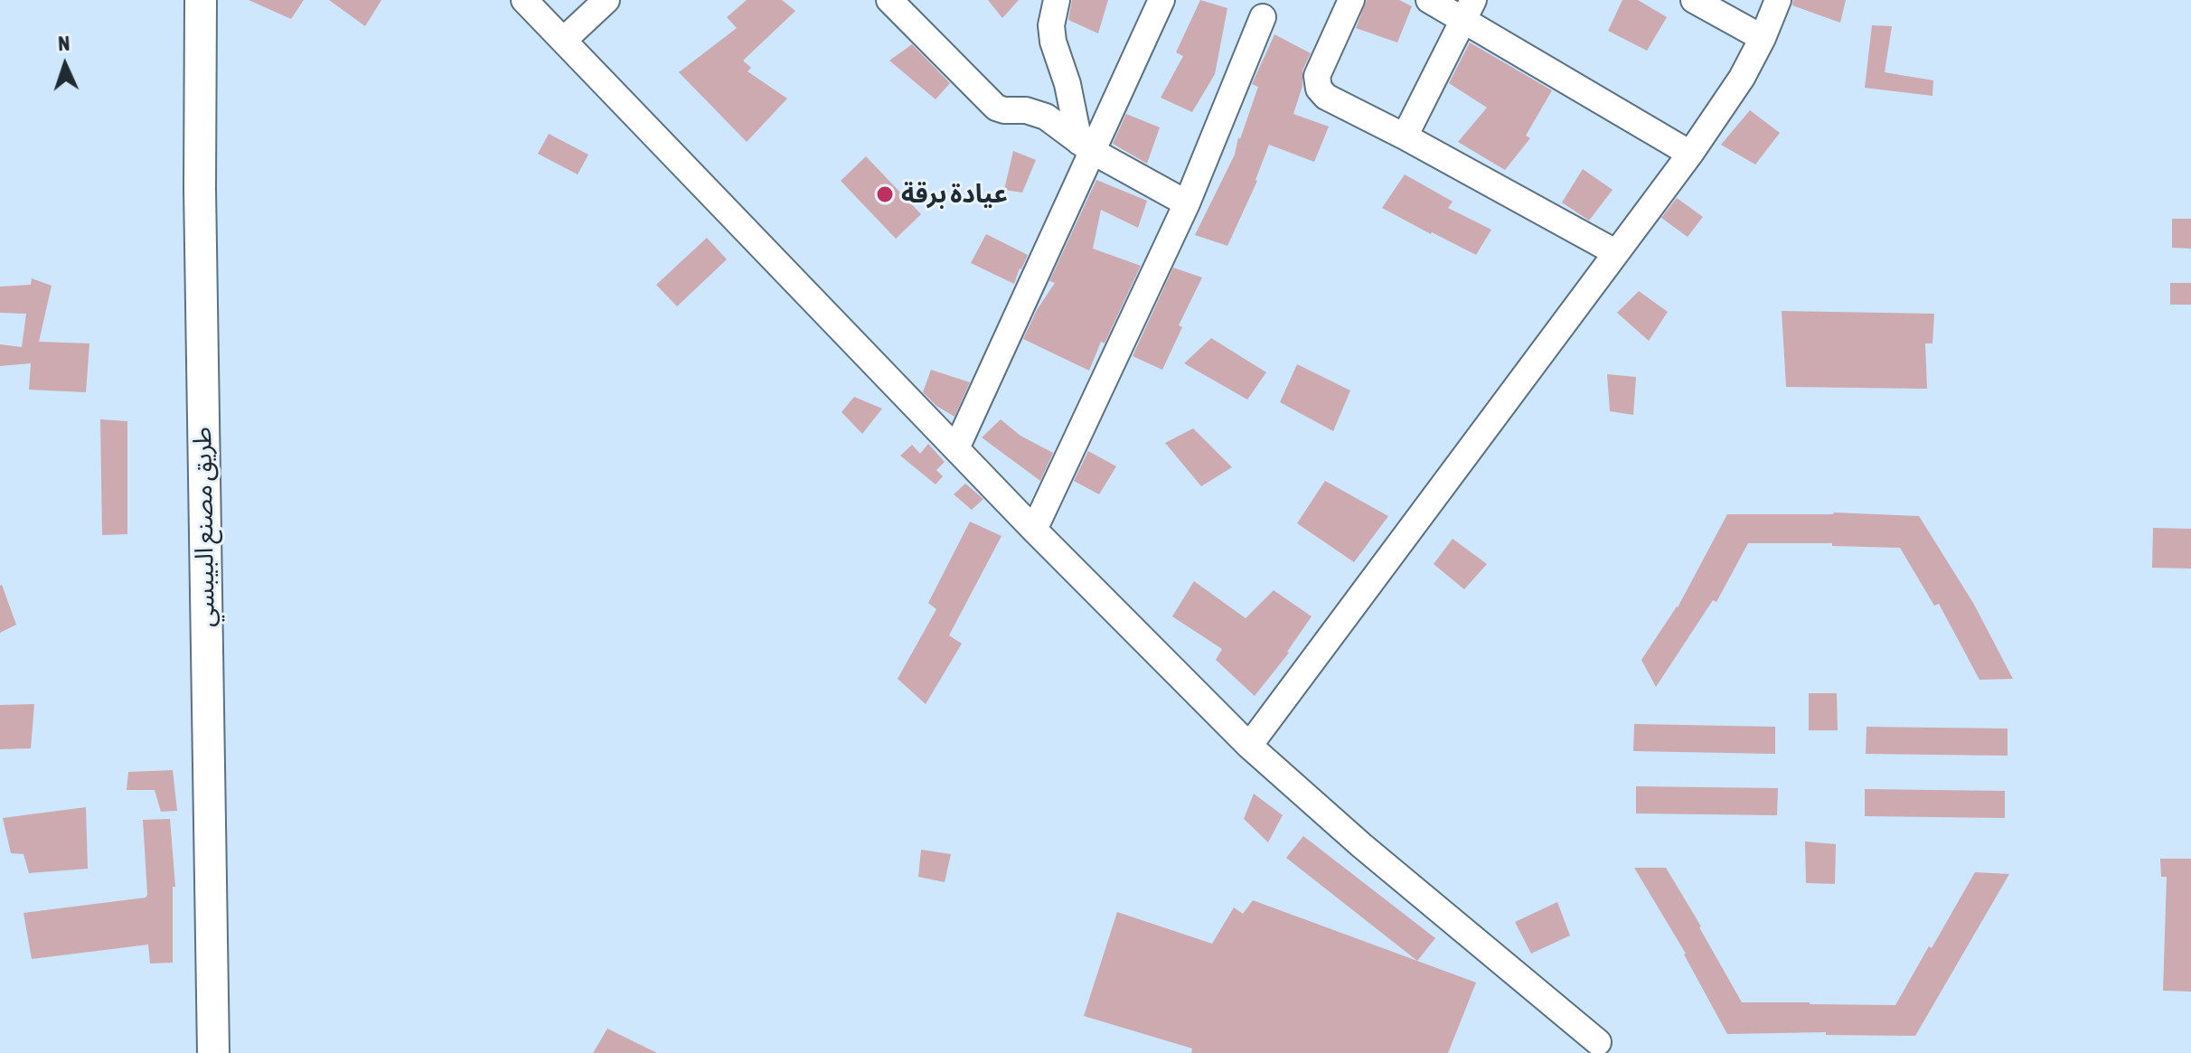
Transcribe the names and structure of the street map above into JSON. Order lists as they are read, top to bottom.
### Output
{
  "streets": {
    "main road": ["طريق مصنع البيبسي"]
  },
  "places": ["عيادة برقة"],
  "north": "top"
}
